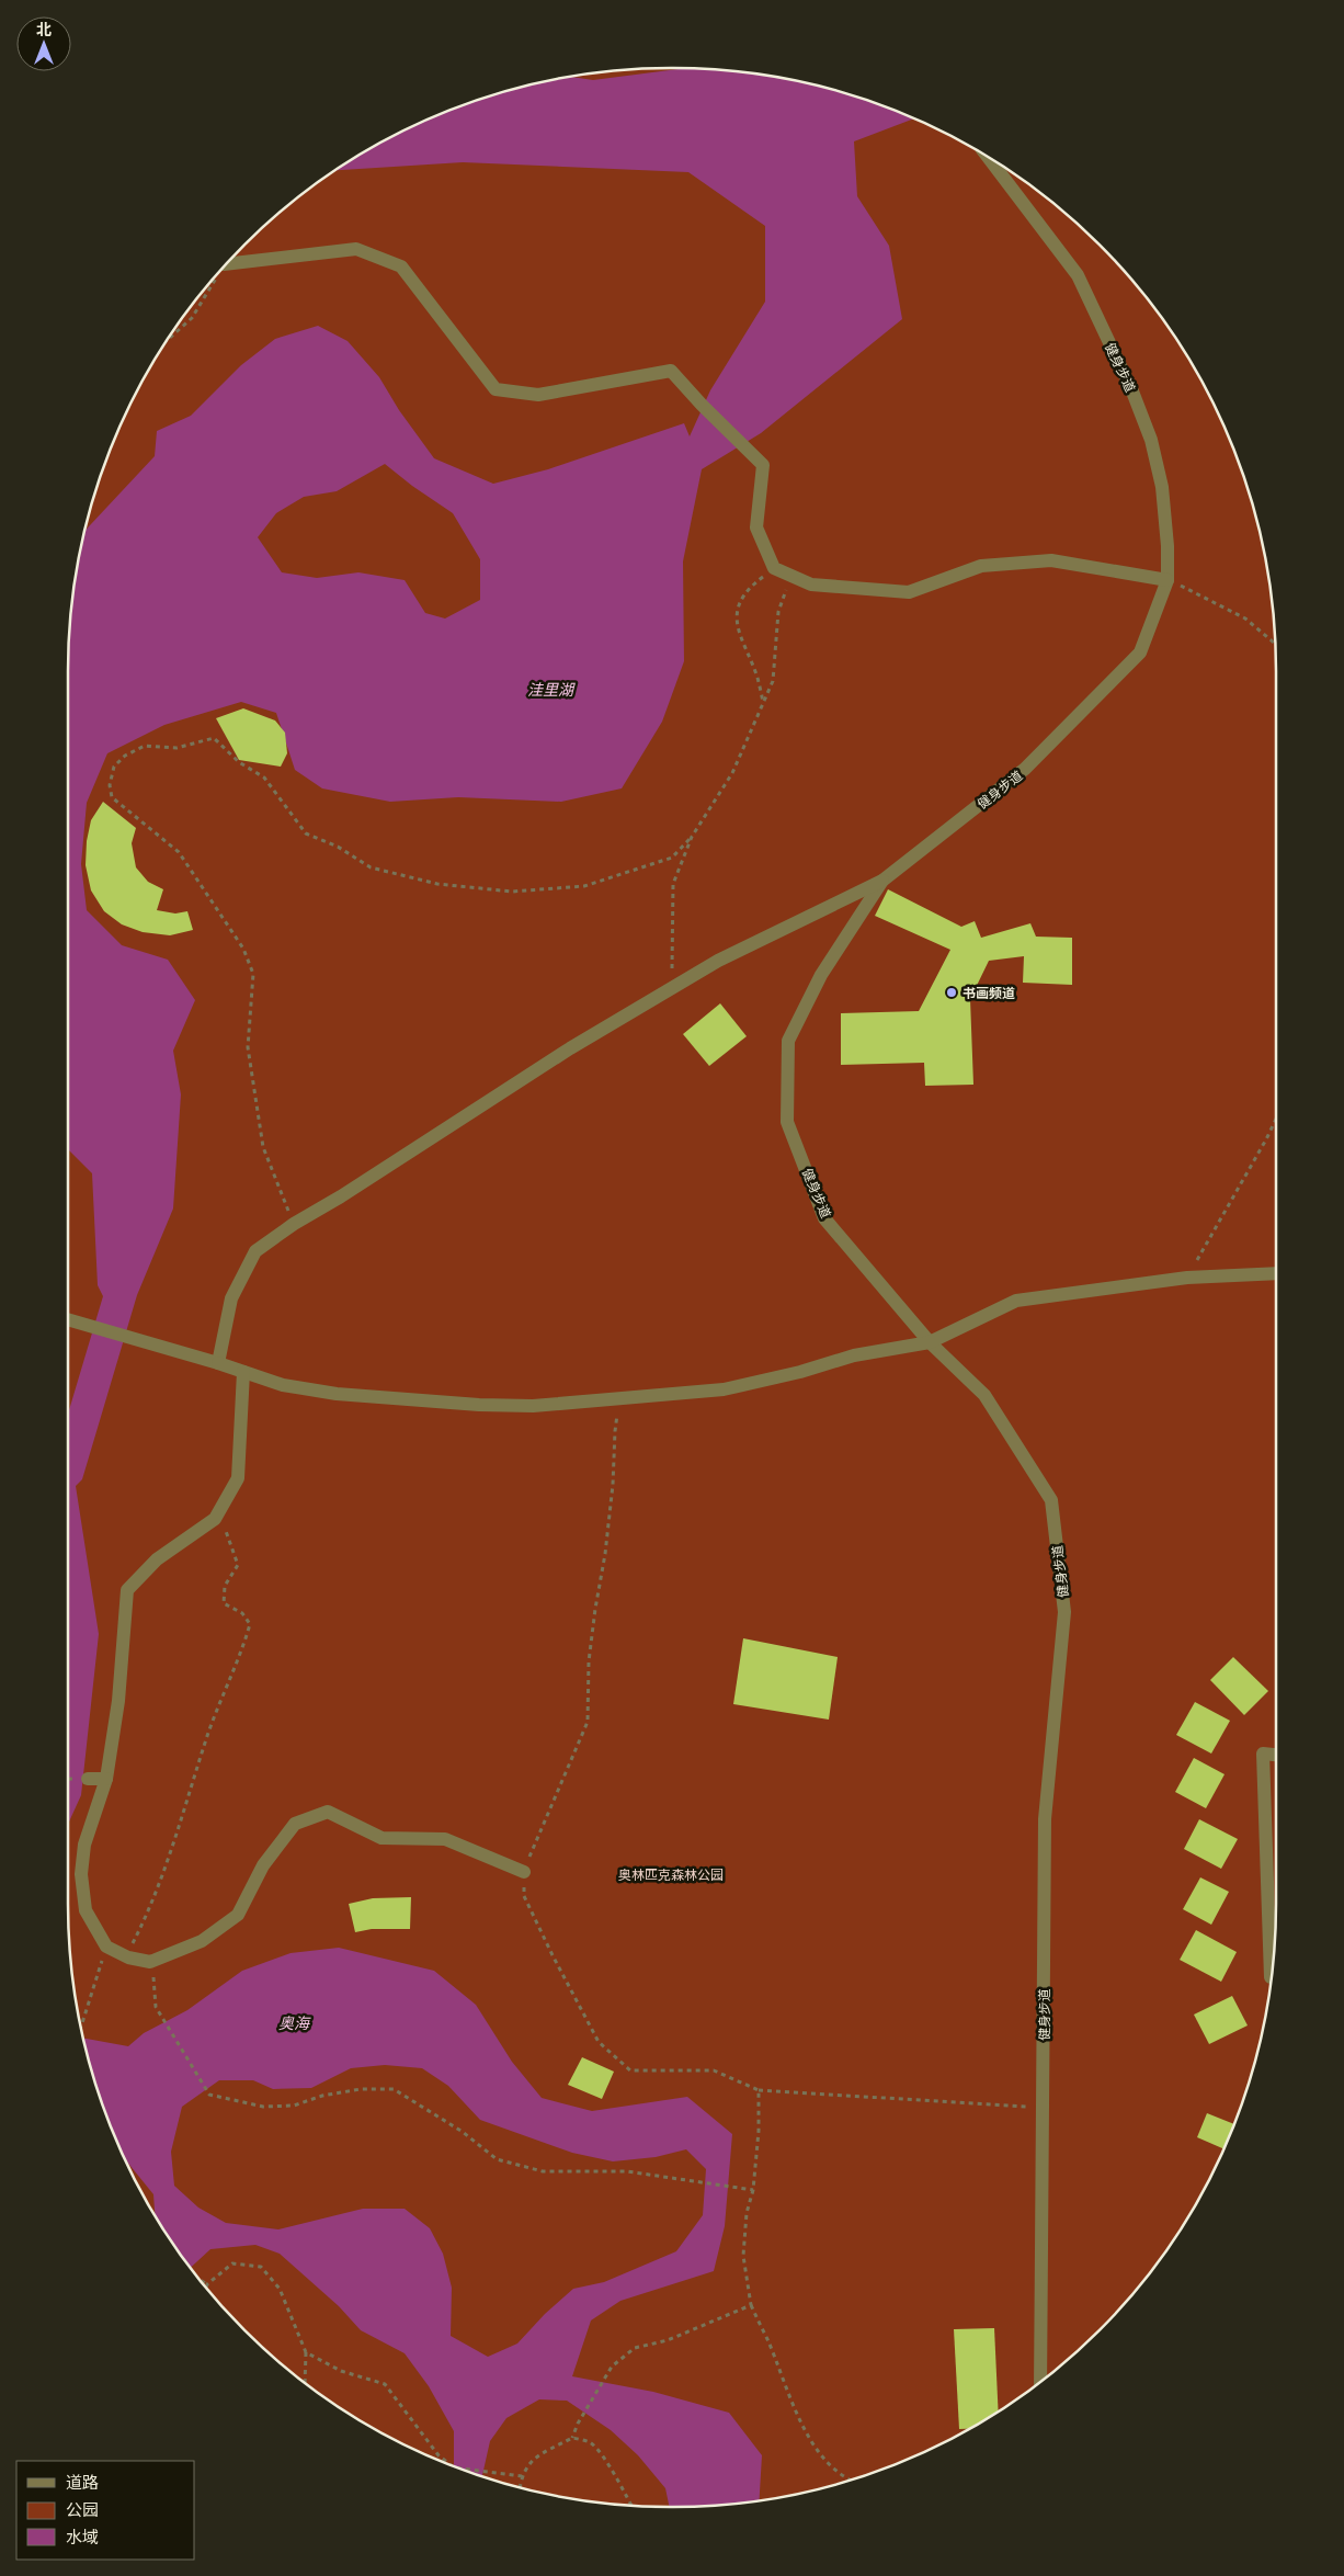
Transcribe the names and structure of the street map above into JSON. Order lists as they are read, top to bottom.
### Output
{
  "streets": {
    "street": ["健身步道"]
  },
  "water": ["洼里湖", "奥海"],
  "parks": ["奥林匹克森林公园"],
  "places": ["书画频道"],
  "legend": ["道路", "公园", "水域"],
  "north": "top"
}
